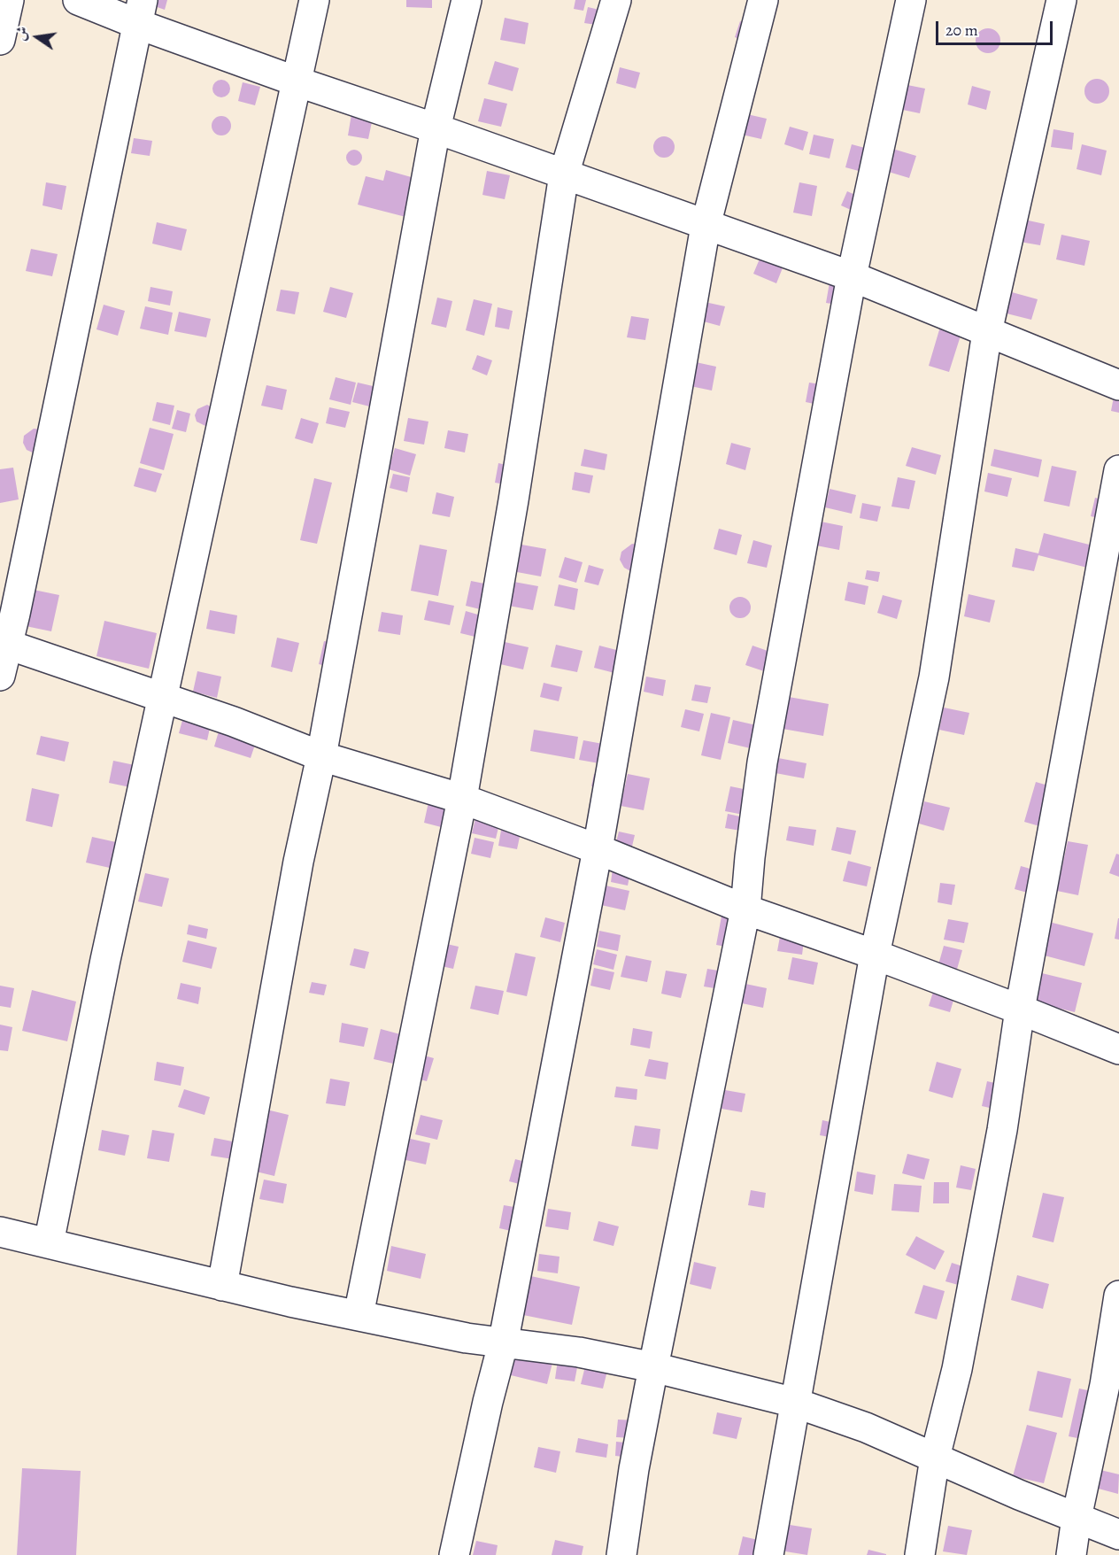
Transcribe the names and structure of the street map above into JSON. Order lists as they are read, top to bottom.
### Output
{
  "scale_bar": "20 m",
  "north": "left"
}
